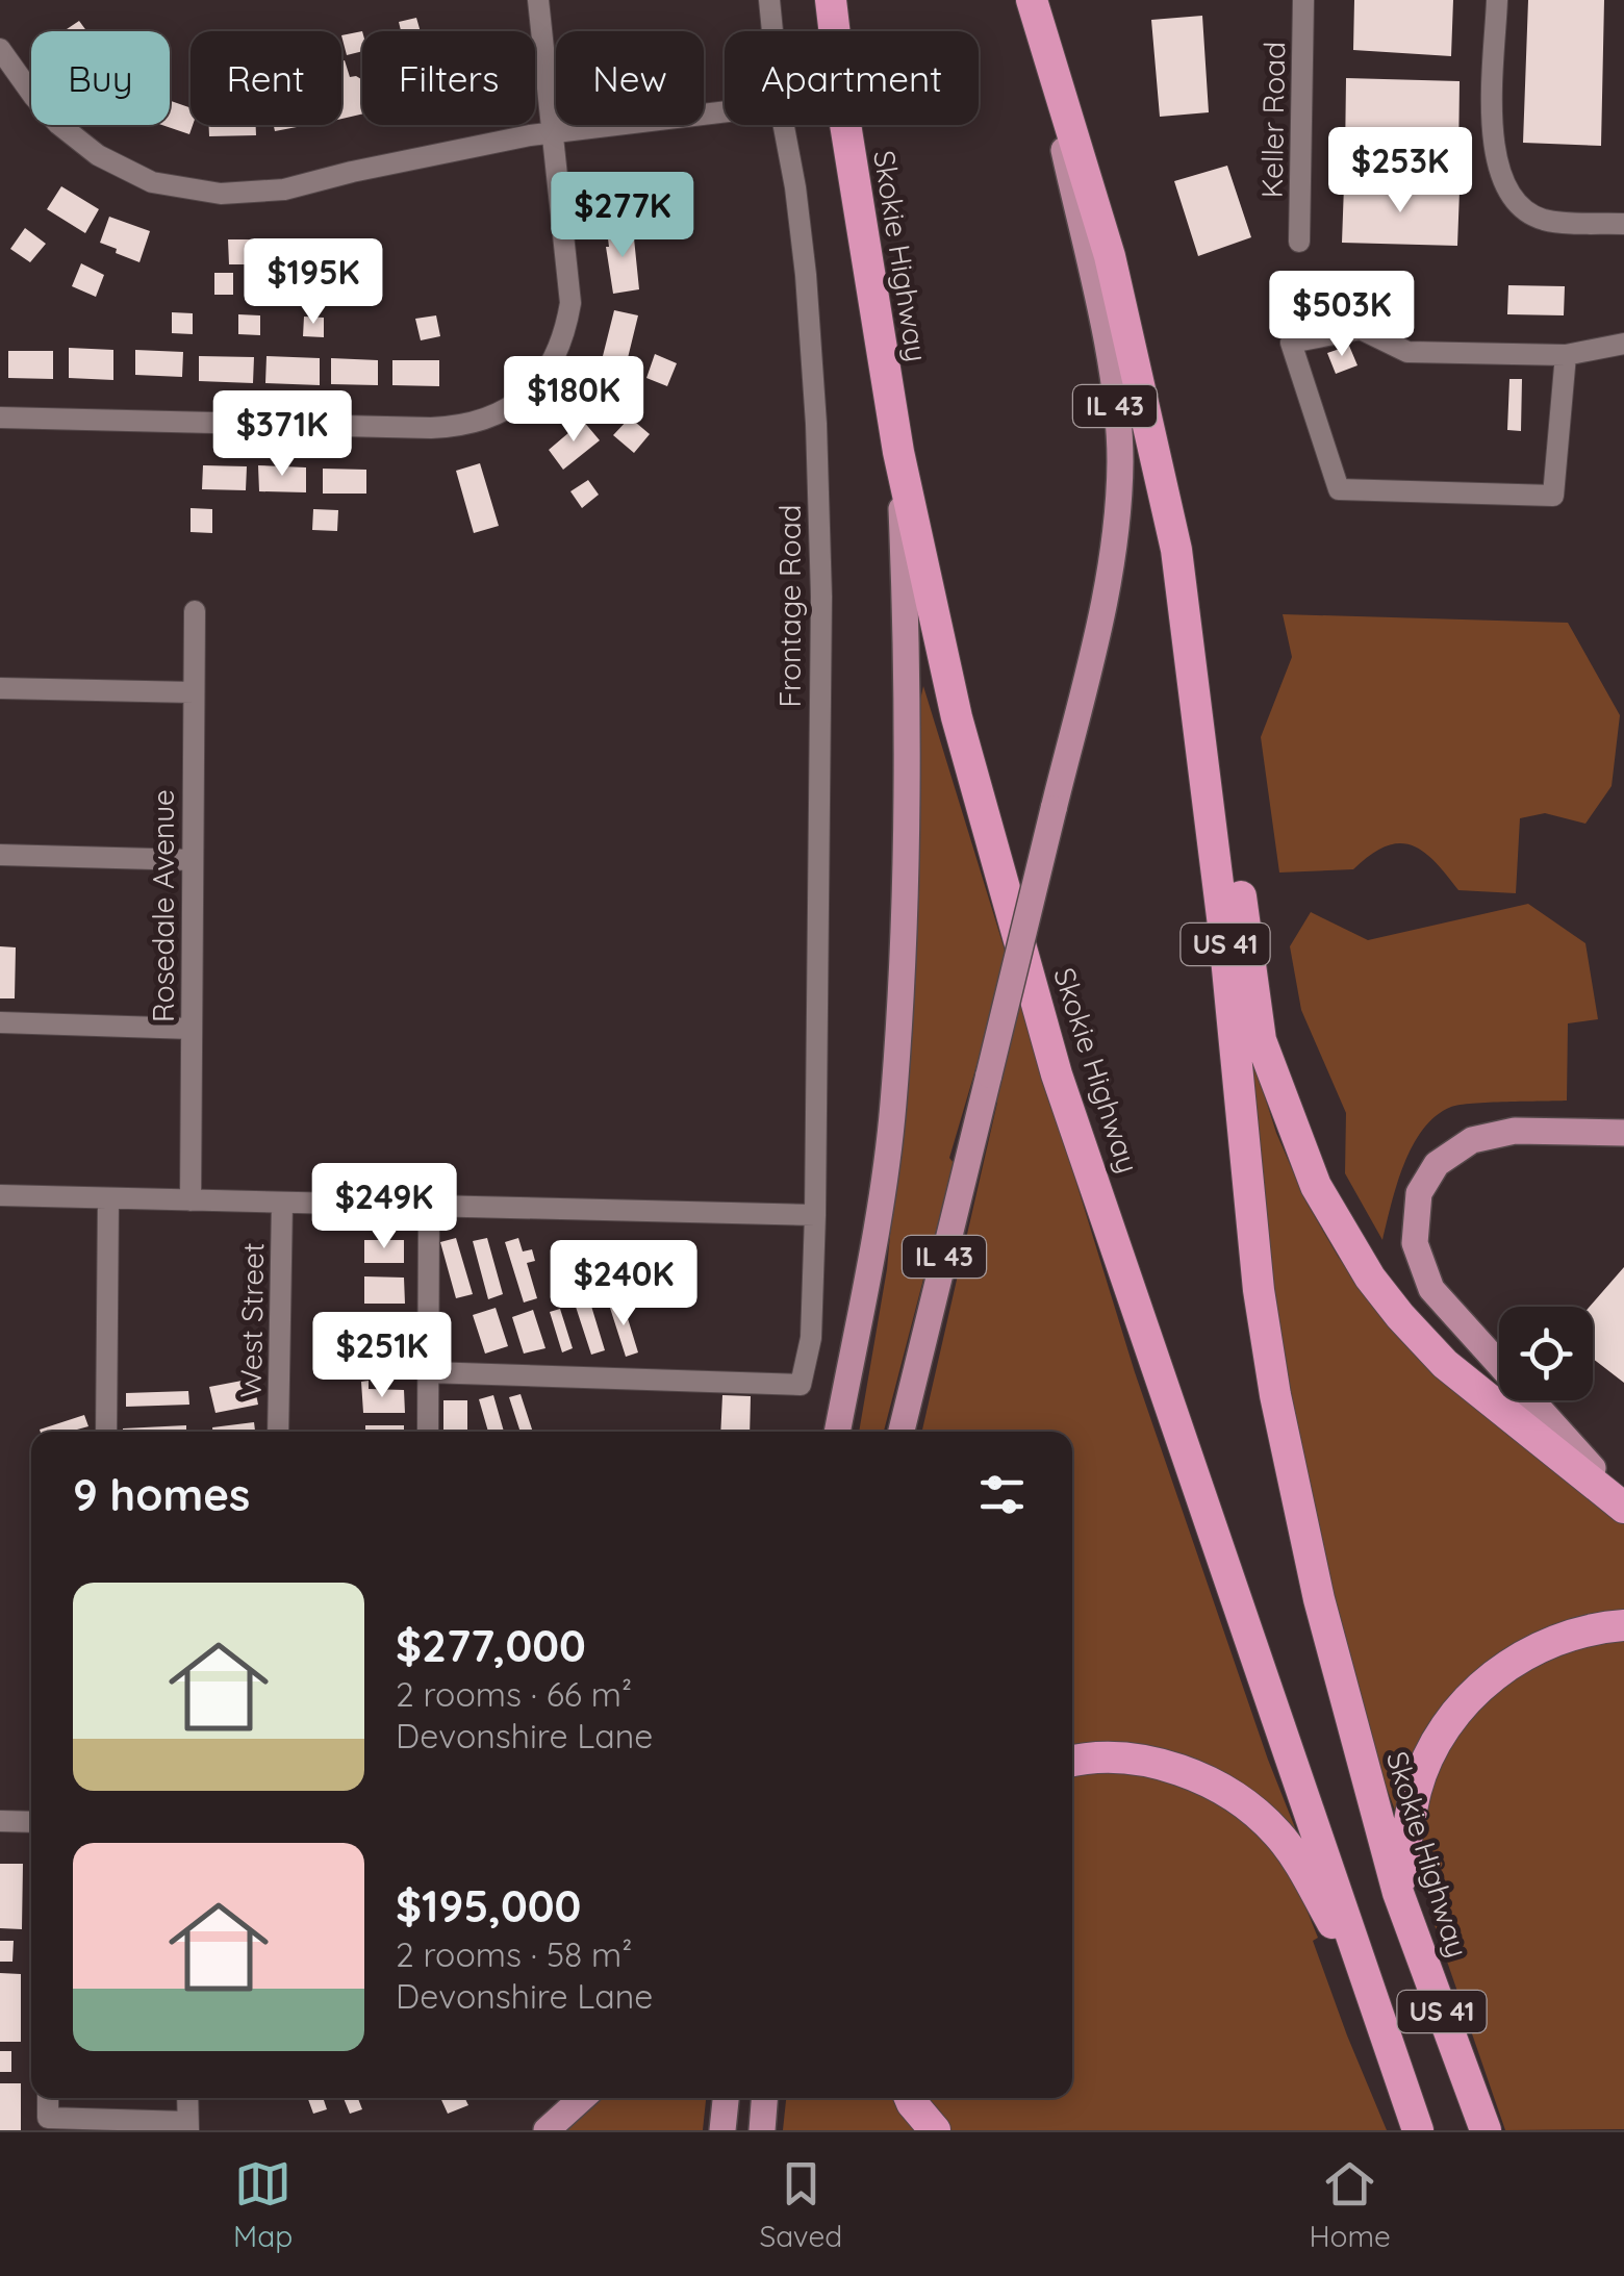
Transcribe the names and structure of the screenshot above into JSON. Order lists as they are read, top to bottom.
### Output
{
  "streets": {
    "highway": ["Skokie Highway", "US 41"],
    "main road": ["IL 43"],
    "street": [
      "Keller Road",
      "Frontage Road",
      "Rosedale Avenue",
      "West Street"
    ]
  },
  "crossings": [
    ["Skokie Highway", "IL 43"]
  ],
  "page": {
    "chip": [
      "Buy",
      "Rent",
      "Filters",
      "New",
      "Apartment"
    ],
    "price": [
      "$253K",
      "$277K",
      "$195K",
      "$503K",
      "$180K",
      "$371K",
      "$249K",
      "$240K",
      "$251K"
    ],
    "heading": "9 homes",
    "list": [
      {
        "name": "$277,000",
        "note": "2 rooms · 66 m² · Devonshire Lane"
      },
      {
        "name": "$195,000",
        "note": "2 rooms · 58 m² · Devonshire Lane"
      }
    ],
    "tabs": ["Map", "Saved", "Home"]
  }
}
